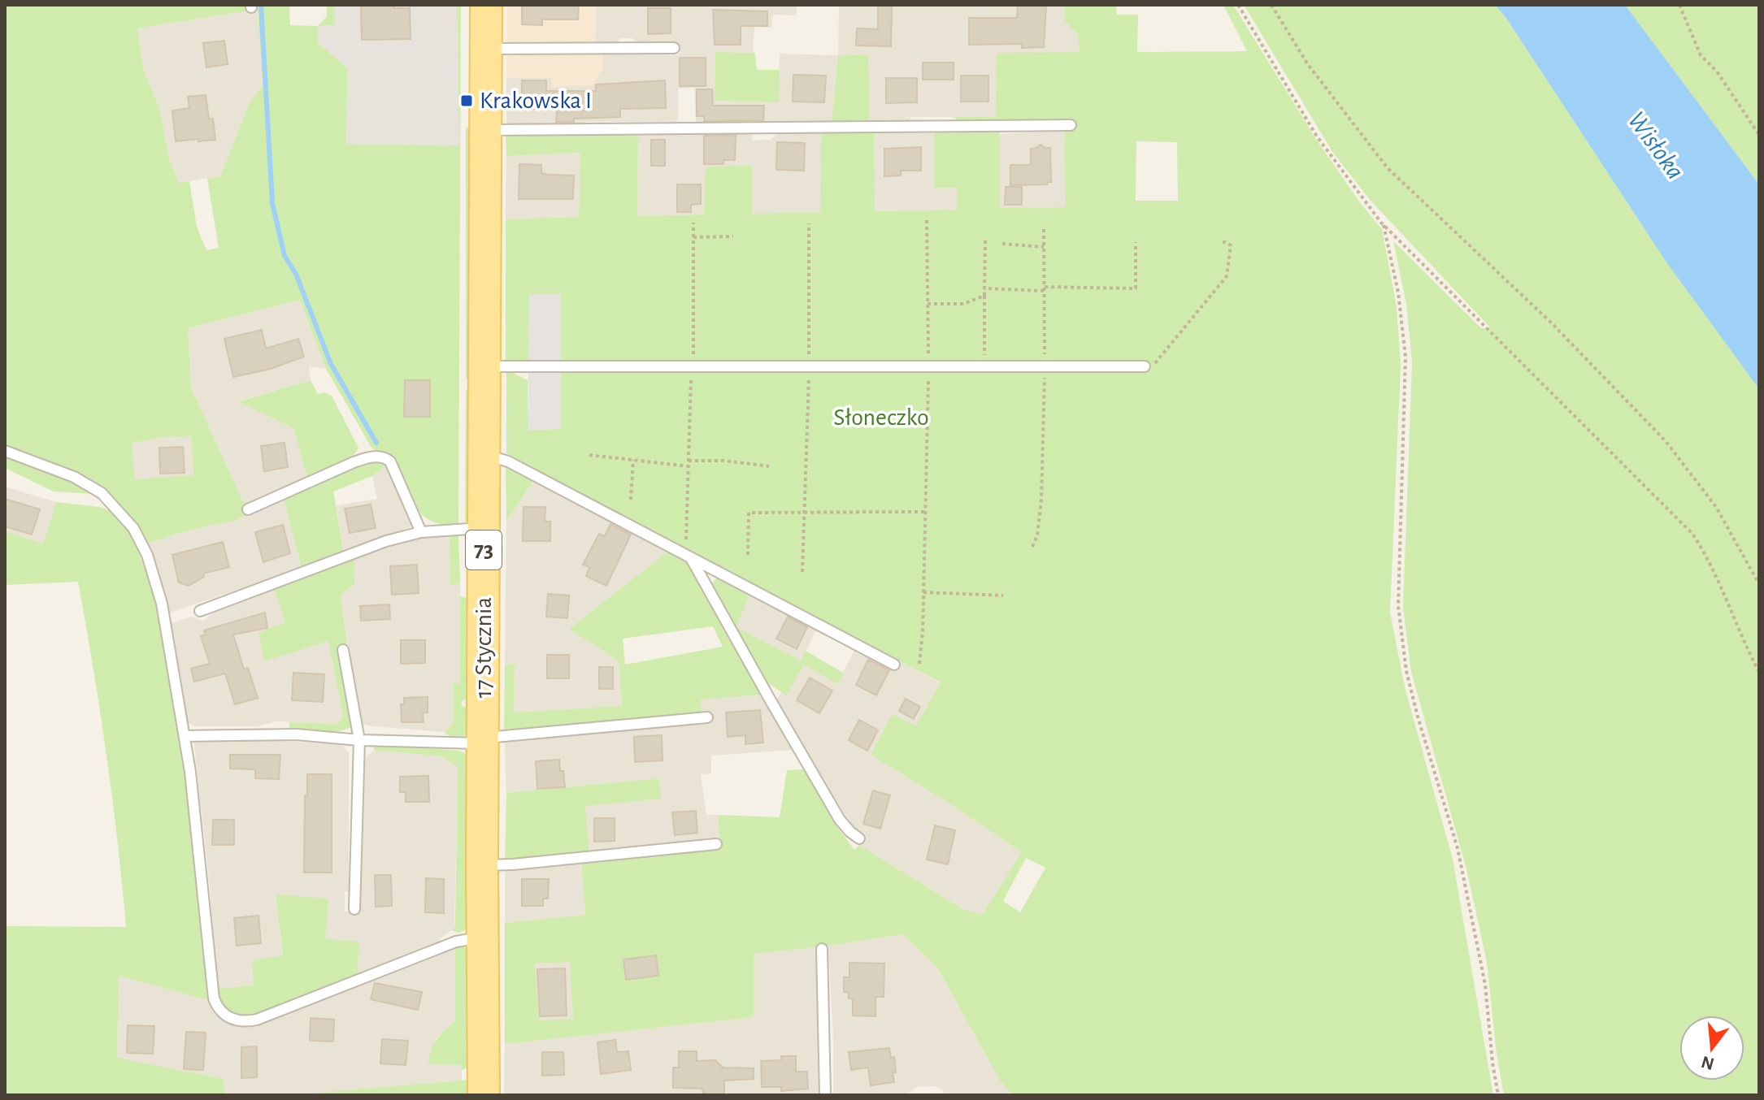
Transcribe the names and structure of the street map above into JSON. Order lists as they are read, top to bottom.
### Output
{
  "streets": {
    "main road": ["73", "17 Stycznia"]
  },
  "water": ["Wisłoka"],
  "parks": ["Słoneczko"],
  "places": {
    "transit": ["Krakowska I"]
  },
  "north": "bottom"
}
